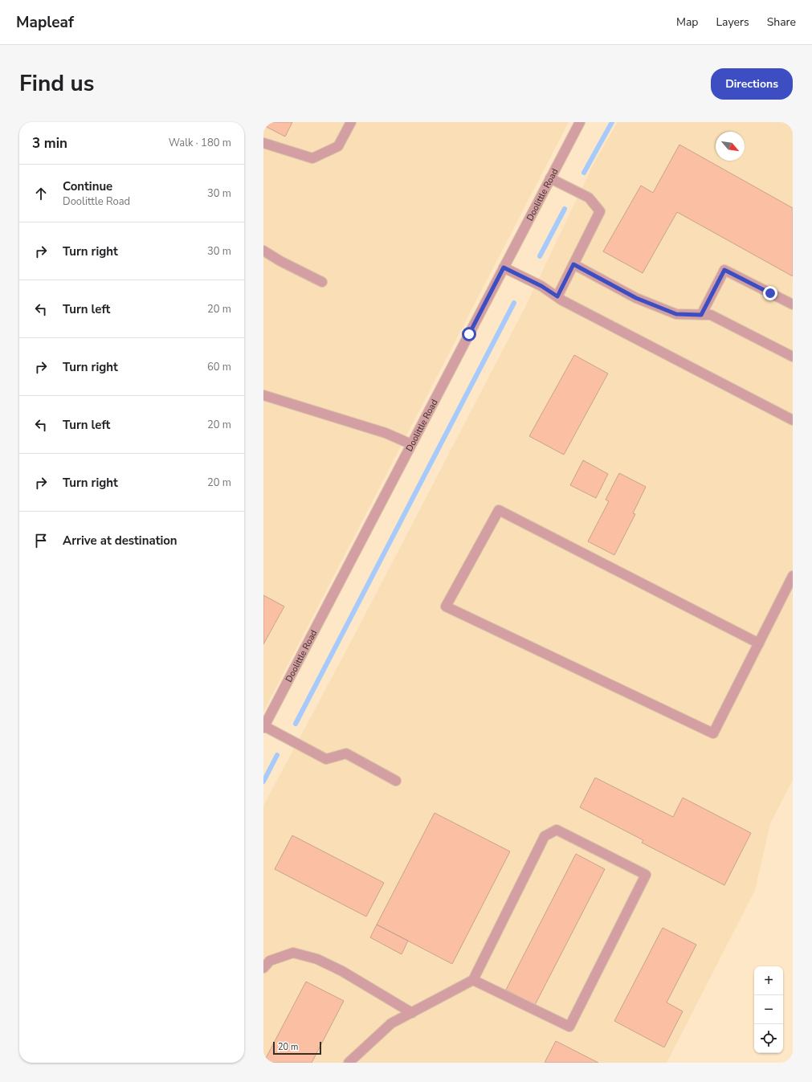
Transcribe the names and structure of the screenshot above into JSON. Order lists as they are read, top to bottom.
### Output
{
  "streets": {
    "street": ["Doolittle Road"]
  },
  "scale_bar": "20 m",
  "north": "bottom right",
  "page": {
    "header": "Mapleaf",
    "nav": ["Map", "Layers", "Share"],
    "title": "Find us",
    "buttons": "Directions",
    "heading": ["3 min", "Walk · 180 m"],
    "list": [
      ["Continue", "Doolittle Road", "30 m"],
      ["Turn right", "30 m"],
      ["Turn left", "20 m"],
      ["Turn right", "60 m"],
      ["Turn left", "20 m"],
      ["Turn right", "20 m"],
      "Arrive at destination"
    ],
    "map_buttons": ["+", "−"],
    "scale": "20 m"
  }
}
